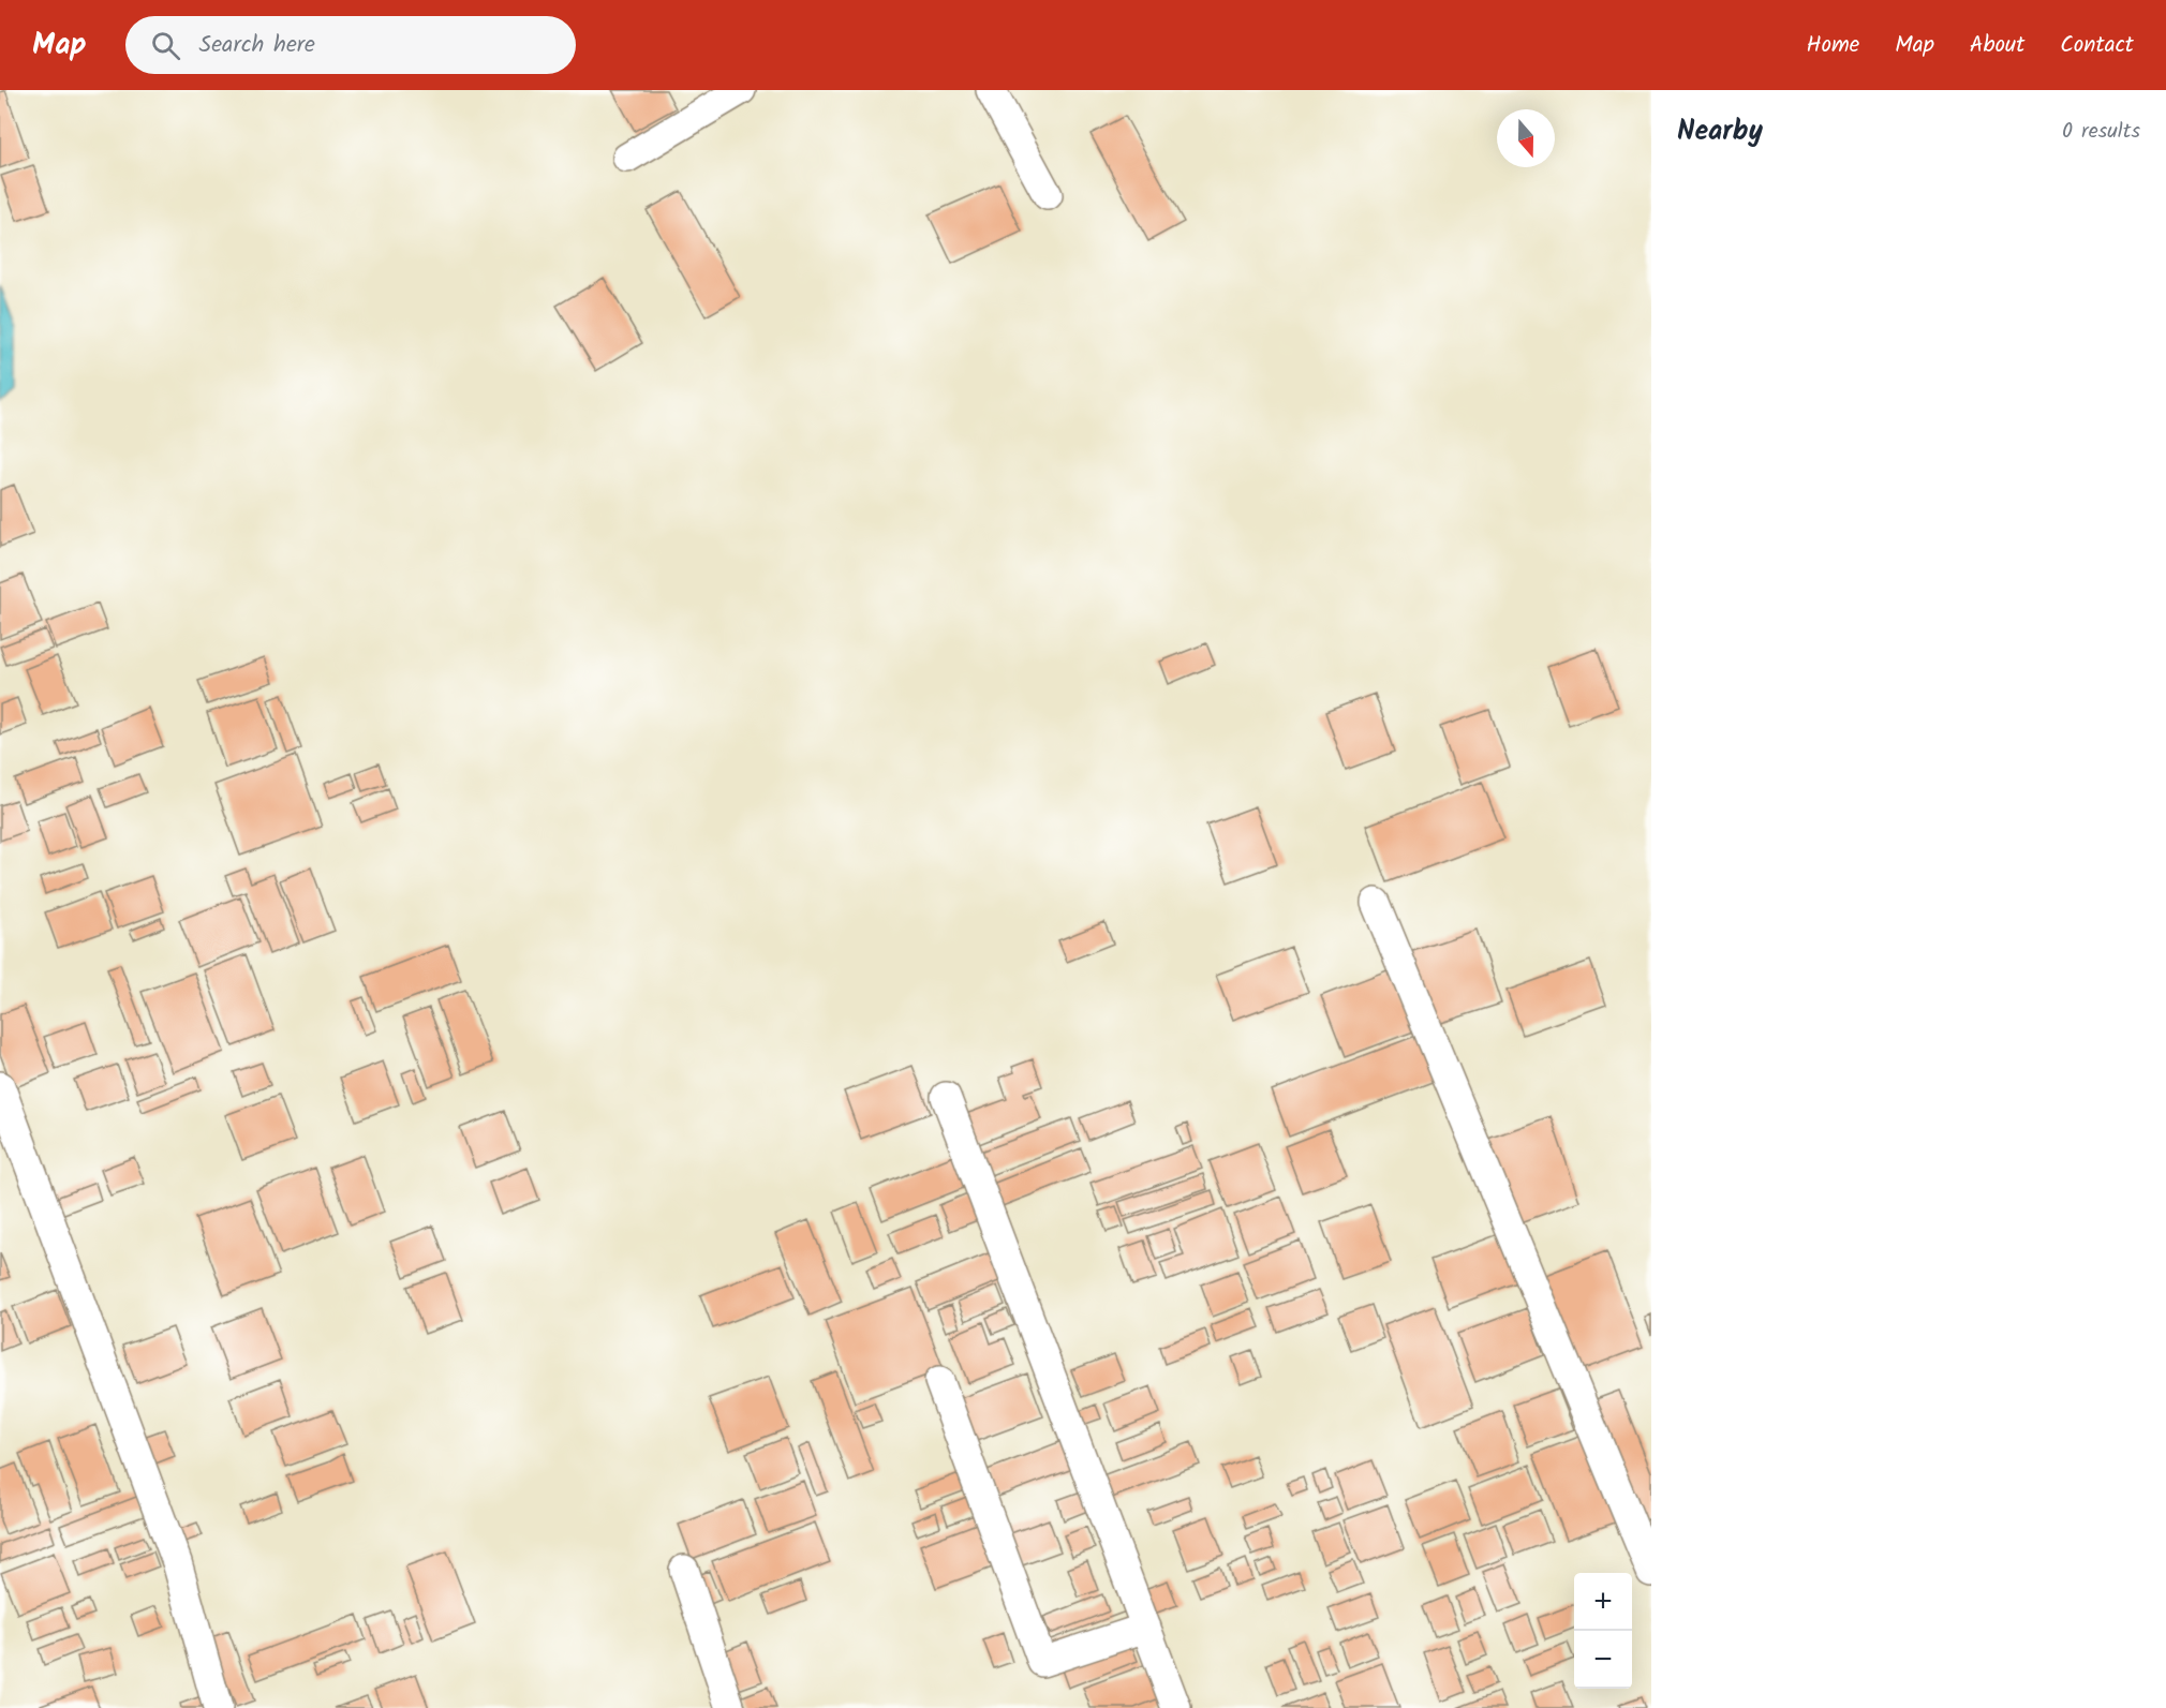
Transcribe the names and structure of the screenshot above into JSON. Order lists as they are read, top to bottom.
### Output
{
  "north": "bottom",
  "page": {
    "header": "Map",
    "search": "Search here",
    "nav": [
      "Home",
      "Map",
      "About",
      "Contact"
    ],
    "heading": ["Nearby", "0 results"],
    "map_buttons": ["+", "−"]
  }
}
